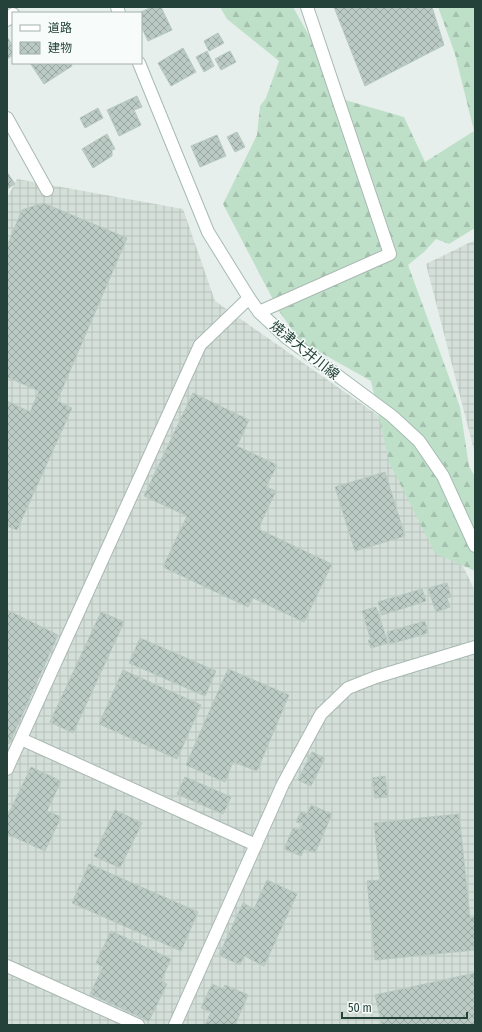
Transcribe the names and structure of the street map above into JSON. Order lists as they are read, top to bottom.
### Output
{
  "streets": {
    "street": ["焼津大井川線"]
  },
  "legend": ["道路", "建物"],
  "scale_bar": "50 m"
}
